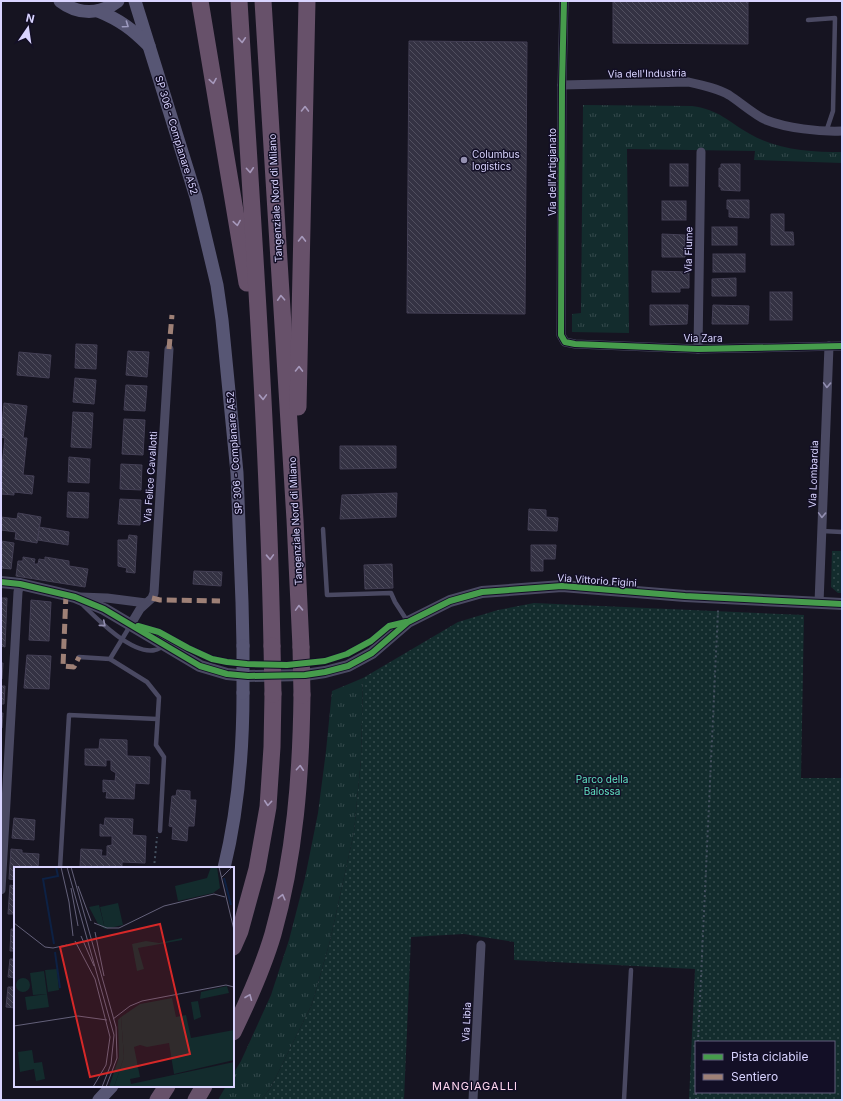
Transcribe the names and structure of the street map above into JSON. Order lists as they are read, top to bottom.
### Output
{
  "streets": {
    "highway": ["Tangenziale Nord di Milano"],
    "main road": ["SP 306 - Complanare A52"],
    "street": [
      "Via dell'Industria",
      "Via dell'Artigianato",
      "Via Fiume",
      "Via Zara",
      "Via Lombardia",
      "Via Felice Cavallotti",
      "Via Vittorio Figini",
      "Via Libia"
    ]
  },
  "crossings": [
    ["Via dell'Industria", "Via dell'Artigianato"],
    ["Via dell'Artigianato", "Via Zara"],
    ["Via Fiume", "Via Zara"],
    ["Via Zara", "Via Lombardia"],
    ["Via Lombardia", "Via Vittorio Figini"],
    ["Via Felice Cavallotti", "Via Vittorio Figini"]
  ],
  "one_way": ["Via Lombardia"],
  "districts": ["MANGIAGALLI"],
  "parks": ["Parco della Balossa"],
  "places": ["Columbus logistics"],
  "legend": ["Pista ciclabile", "Sentiero"],
  "north": "top"
}
